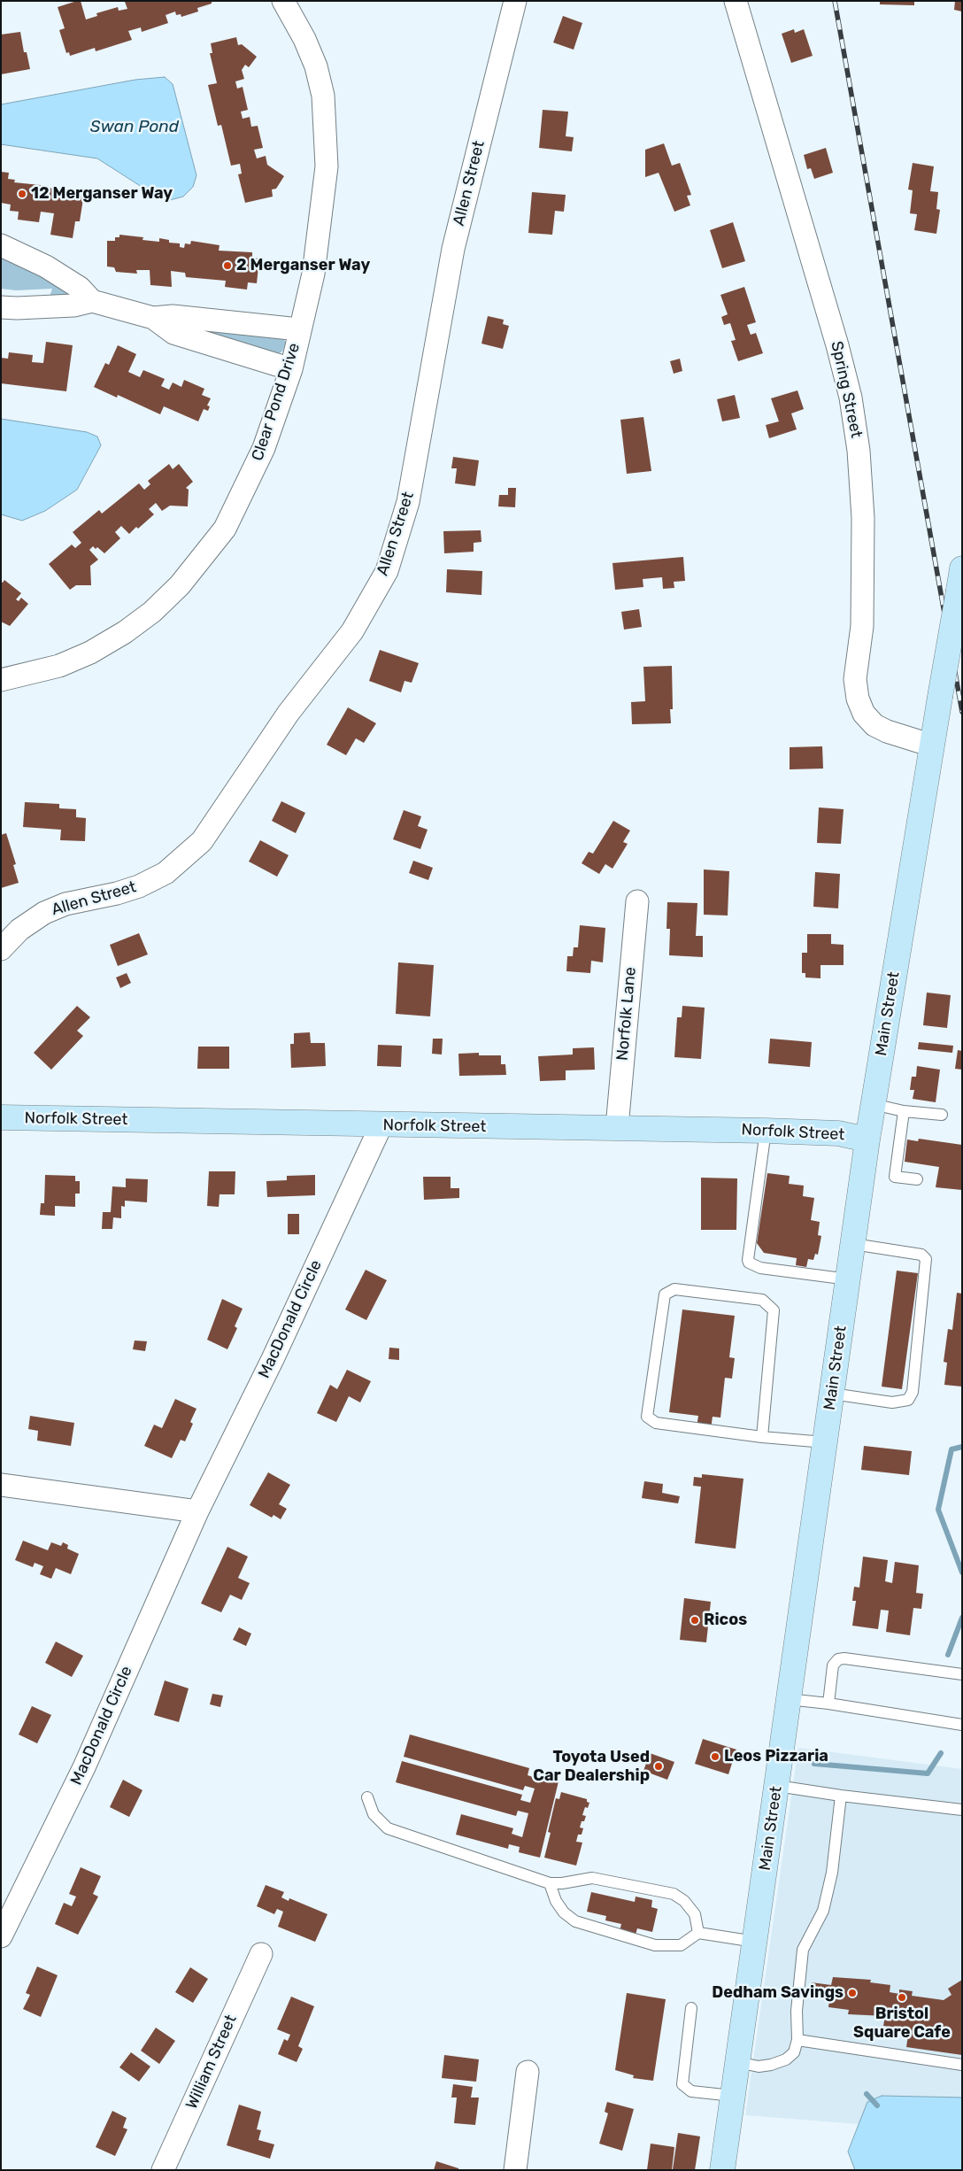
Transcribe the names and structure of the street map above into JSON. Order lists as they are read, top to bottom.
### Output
{
  "streets": {
    "main road": ["Main Street", "Norfolk Street"],
    "street": [
      "Allen Street",
      "Spring Street",
      "Clear Pond Drive",
      "Norfolk Lane",
      "MacDonald Circle",
      "William Street"
    ]
  },
  "crossings": [
    ["Spring Street", "Main Street"],
    ["Norfolk Lane", "Norfolk Street"],
    ["Main Street", "Norfolk Street"],
    ["Norfolk Street", "MacDonald Circle"]
  ],
  "water": ["Swan Pond"],
  "places": [
    "12 Merganser Way",
    "2 Merganser Way",
    "Ricos",
    "Leos Pizzaria",
    "Toyota Used Car Dealership",
    "Dedham Savings",
    "Bristol Square Cafe"
  ]
}
